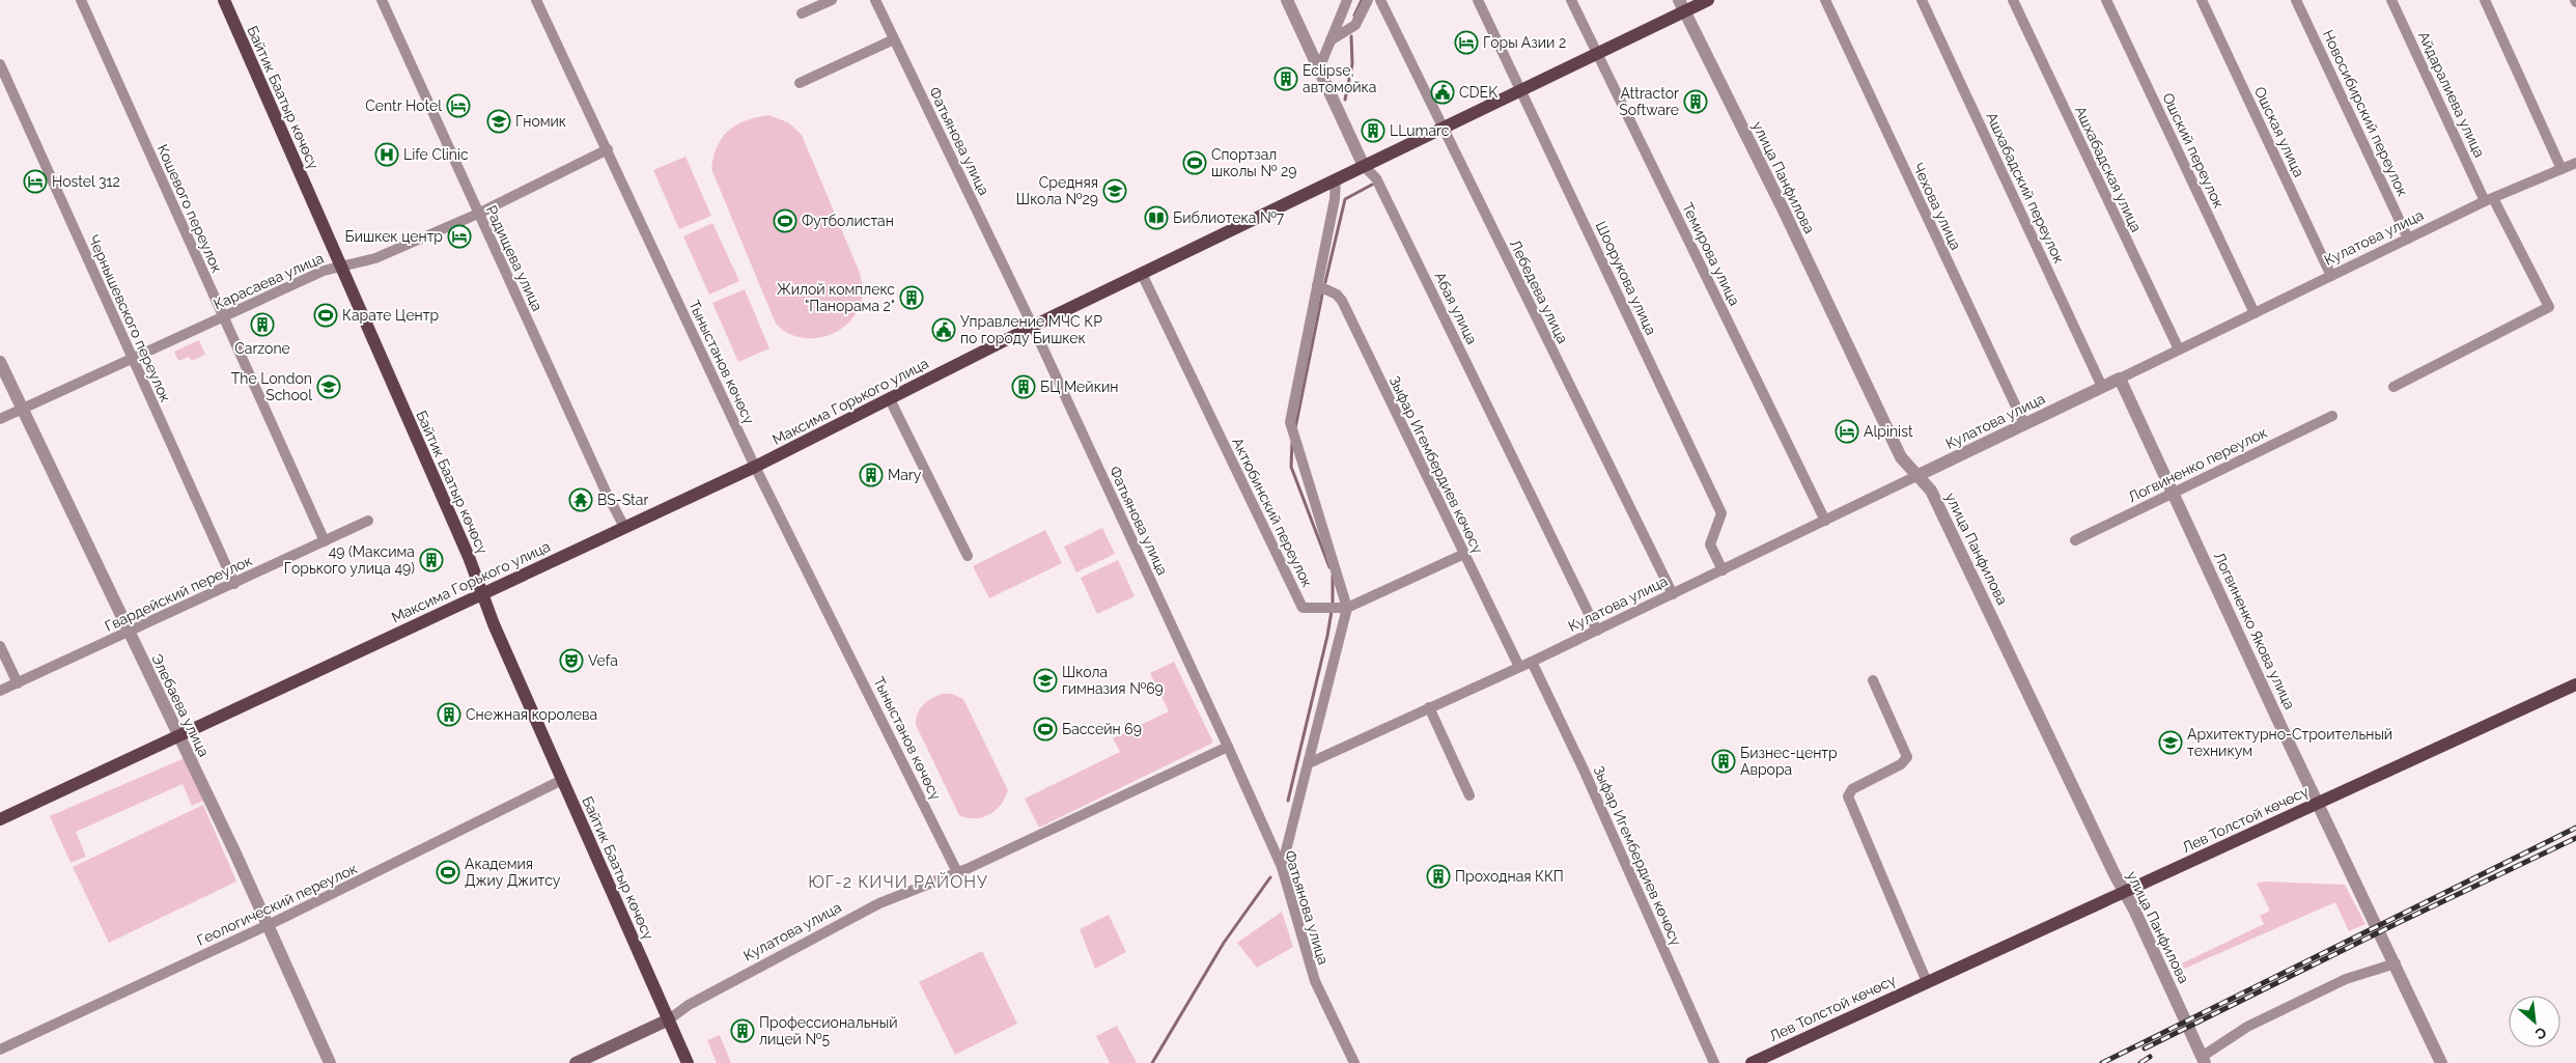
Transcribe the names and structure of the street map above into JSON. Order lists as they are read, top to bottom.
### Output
{
  "streets": {
    "main road": [
      "Байтик Баатыр көчөсү",
      "Кулатова улица",
      "Максима Горького улица",
      "Лев Толстой көчөсү"
    ],
    "street": [
      "Айдаралиева улица",
      "Новосибирский переулок",
      "Ошская улица",
      "Фатьянова улица",
      "Ошский переулок",
      "Ашхабадская улица",
      "улица Панфилова",
      "Ашхабадский переулок",
      "Чехова улица",
      "Кошевого переулок",
      "Темирова улица",
      "Радищева улица",
      "Шоорукова улица",
      "Карасаева улица",
      "Лебедева улица",
      "Абая улица",
      "Чернышевского переулок",
      "Тыныстанов көчөсү",
      "Зыфар Игембердиев көчөсү",
      "Логвиненко переулок",
      "Актюбинский переулок",
      "Гвардейский переулок",
      "Логвиненко Якова улица",
      "Элебаева улица",
      "Геологический переулок"
    ]
  },
  "crossings": [
    ["Айдаралиева улица", "Кулатова улица"],
    ["Байтик Баатыр көчөсү", "Кулатова улица"],
    ["Байтик Баатыр көчөсү", "Карасаева улица"],
    ["Байтик Баатыр көчөсү", "Максима Горького улица"],
    ["Байтик Баатыр көчөсү", "Геологический переулок"],
    ["Новосибирский переулок", "Кулатова улица"],
    ["Ошская улица", "Кулатова улица"],
    ["Фатьянова улица", "Кулатова улица"],
    ["Фатьянова улица", "Максима Горького улица"],
    ["Ошский переулок", "Кулатова улица"],
    ["Ашхабадская улица", "Кулатова улица"],
    ["улица Панфилова", "Кулатова улица"],
    ["улица Панфилова", "Максима Горького улица"],
    ["улица Панфилова", "Лев Толстой көчөсү"],
    ["Ашхабадский переулок", "Кулатова улица"],
    ["Чехова улица", "Кулатова улица"],
    ["Кошевого переулок", "Карасаева улица"],
    ["Кошевого переулок", "Гвардейский переулок"],
    ["Кулатова улица", "Темирова улица"],
    ["Кулатова улица", "Шоорукова улица"],
    ["Кулатова улица", "Лебедева улица"],
    ["Кулатова улица", "Абая улица"],
    ["Кулатова улица", "Тыныстанов көчөсү"],
    ["Кулатова улица", "Зыфар Игембердиев көчөсү"],
    ["Кулатова улица", "Логвиненко Якова улица"],
    ["Темирова улица", "Максима Горького улица"],
    ["Радищева улица", "Карасаева улица"],
    ["Радищева улица", "Максима Горького улица"],
    ["Шоорукова улица", "Максима Горького улица"],
    ["Карасаева улица", "Чернышевского переулок"],
    ["Карасаева улица", "Тыныстанов көчөсү"],
    ["Карасаева улица", "Элебаева улица"],
    ["Лебедева улица", "Максима Горького улица"],
    ["Абая улица", "Максима Горького улица"],
    ["Чернышевского переулок", "Гвардейский переулок"],
    ["Тыныстанов көчөсү", "Максима Горького улица"],
    ["Максима Горького улица", "Актюбинский переулок"],
    ["Максима Горького улица", "Элебаева улица"],
    ["Зыфар Игембердиев көчөсү", "Актюбинский переулок"],
    ["Логвиненко переулок", "Логвиненко Якова улица"],
    ["Гвардейский переулок", "Элебаева улица"],
    ["Логвиненко Якова улица", "Лев Толстой көчөсү"],
    ["Элебаева улица", "Геологический переулок"]
  ],
  "districts": ["ЮГ-2 КИЧИ РАЙОНУ"],
  "places": {
    "hotel": [
      "Горы Азии 2",
      "Centr Hotel",
      "Hostel 312",
      "Бишкек центр",
      "Alpinist"
    ],
    "building": [
      "Eclipse, автомойка",
      "Attractor Software",
      "LLumarc",
      "Жилой комплекс \"Панорама 2\"",
      "Carzone",
      "БЦ Мейкин",
      "Mary",
      "49 (Максима Горького улица 49)",
      "Снежная королева",
      "Бизнес-центр Аврора",
      "Проходная ККП",
      "Профессиональный лицей №5"
    ],
    "public building": ["CDEK", "Управление МЧС КР по городу Бишкек"],
    "school or university": [
      "Гномик",
      "Средняя Школа №29",
      "The London School",
      "Школа гимназия №69",
      "Архитектурно-Строительный техникум"
    ],
    "hospital": ["Life Clinic"],
    "sports": [
      "Спортзал школы № 29",
      "Футболистан",
      "Карате Центр",
      "Бассейн 69",
      "Академия Джиу Джитсу"
    ],
    "library": ["Библиотека №7"],
    "temple": ["BS-Star"],
    "theatre": ["Vefa"]
  },
  "north": "bottom right"
}
